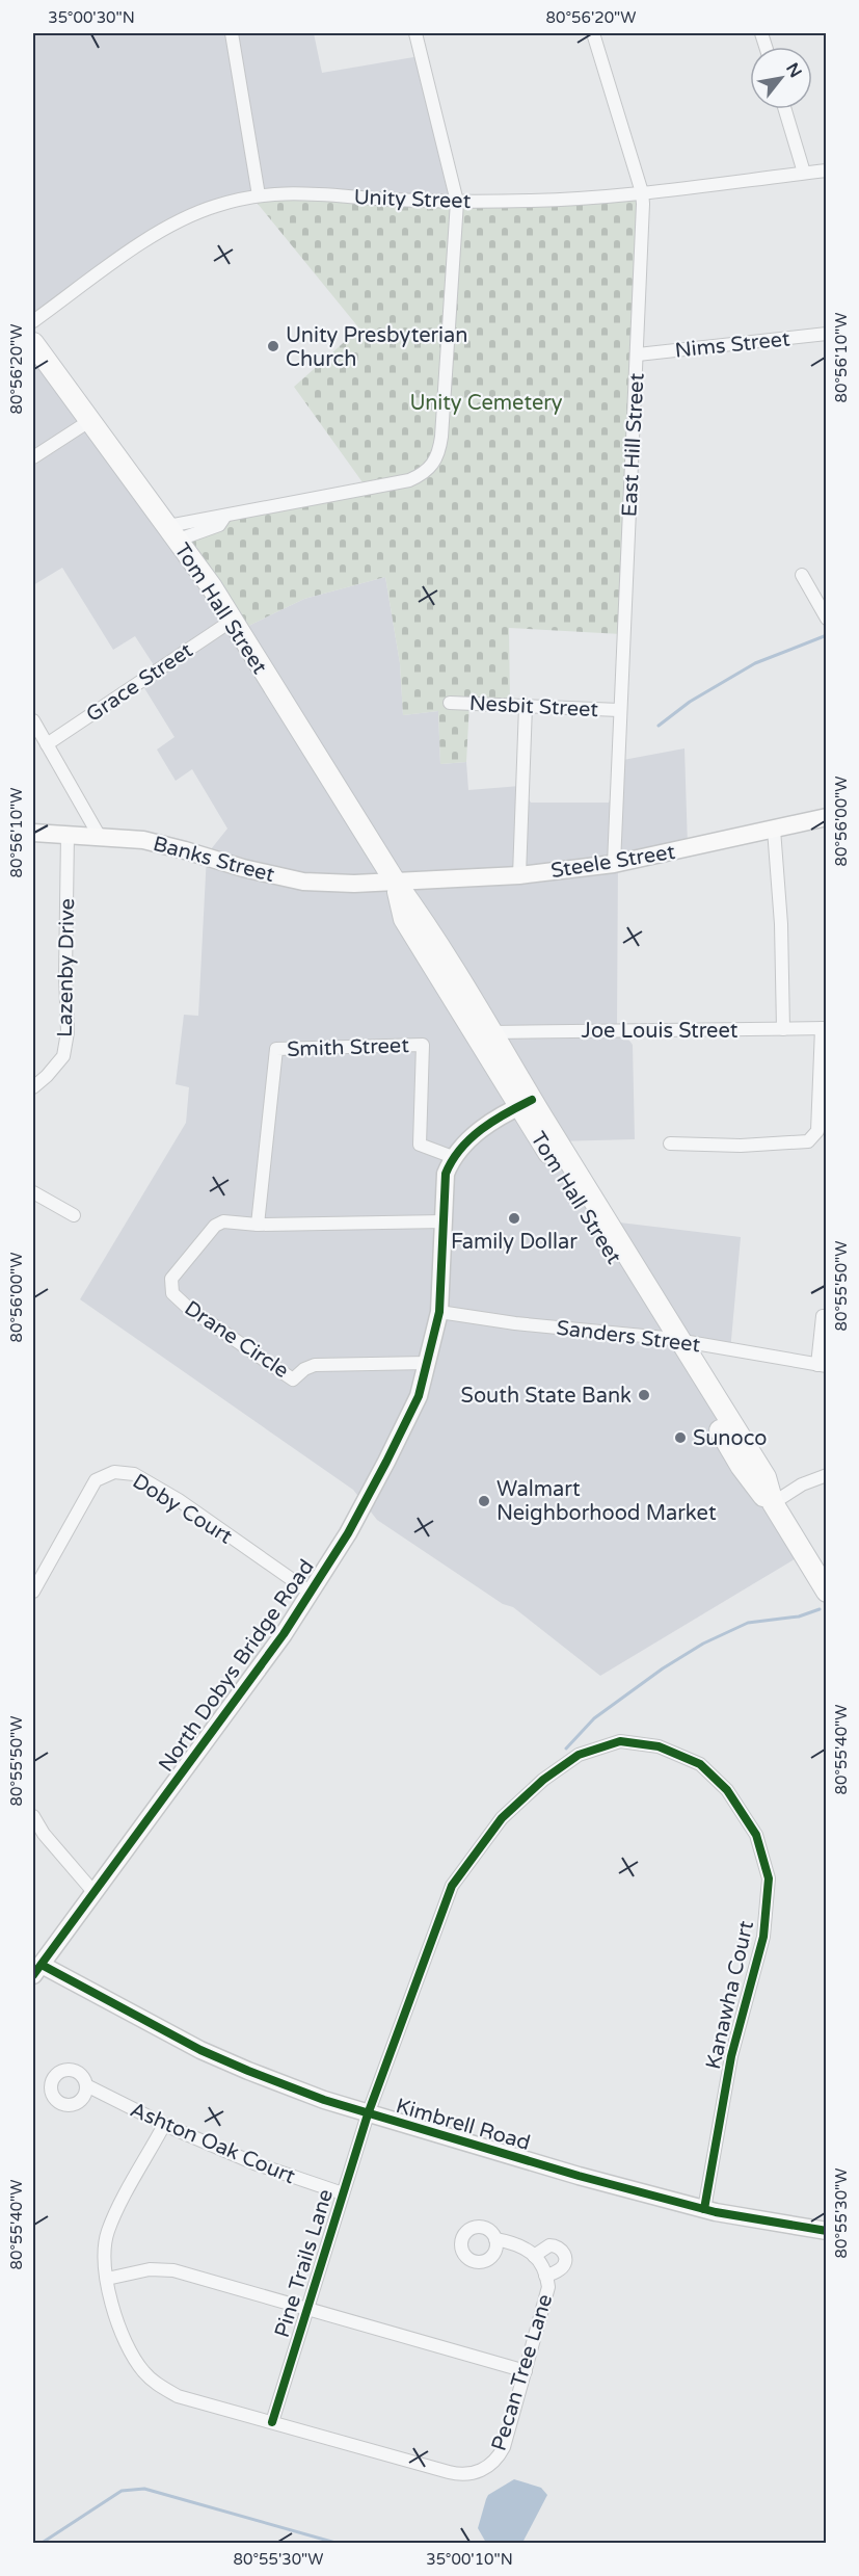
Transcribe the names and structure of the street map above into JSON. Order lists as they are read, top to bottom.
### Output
{
  "streets": {
    "main road": ["Tom Hall Street"],
    "street": [
      "Unity Street",
      "Nims Street",
      "East Hill Street",
      "Grace Street",
      "Nesbit Street",
      "Banks Street",
      "Steele Street",
      "Lazenby Drive",
      "Joe Louis Street",
      "Smith Street",
      "Sanders Street",
      "Drane Circle",
      "Doby Court",
      "North Dobys Bridge Road",
      "Kanawha Court",
      "Kimbrell Road",
      "Ashton Oak Court",
      "Pine Trails Lane",
      "Pecan Tree Lane"
    ]
  },
  "crossings": [
    ["Unity Street", "East Hill Street"],
    ["Nims Street", "East Hill Street"],
    ["East Hill Street", "Nesbit Street"],
    ["East Hill Street", "Steele Street"],
    ["Tom Hall Street", "Grace Street"],
    ["Tom Hall Street", "Banks Street"],
    ["Tom Hall Street", "Steele Street"],
    ["Tom Hall Street", "Joe Louis Street"],
    ["Tom Hall Street", "Sanders Street"],
    ["Banks Street", "Steele Street"],
    ["Banks Street", "Lazenby Drive"],
    ["Smith Street", "Drane Circle"],
    ["Smith Street", "North Dobys Bridge Road"],
    ["Sanders Street", "North Dobys Bridge Road"],
    ["Drane Circle", "North Dobys Bridge Road"],
    ["Doby Court", "North Dobys Bridge Road"],
    ["North Dobys Bridge Road", "Kimbrell Road"],
    ["Kanawha Court", "Kimbrell Road"],
    ["Kanawha Court", "Pine Trails Lane"],
    ["Kimbrell Road", "Pine Trails Lane"],
    ["Ashton Oak Court", "Pine Trails Lane"],
    ["Ashton Oak Court", "Pecan Tree Lane"],
    ["Pine Trails Lane", "Pecan Tree Lane"]
  ],
  "parks": ["Unity Cemetery"],
  "places": [
    "Unity Presbyterian Church",
    "Family Dollar",
    "South State Bank",
    "Sunoco",
    "Walmart Neighborhood Market"
  ],
  "north": "top right",
  "coordinates": [
    "35°00'30\"N",
    "80°56'20\"W",
    "80°56'10\"W",
    "80°56'00\"W",
    "80°55'50\"W",
    "80°55'40\"W",
    "80°55'30\"W",
    "35°00'10\"N"
  ]
}
